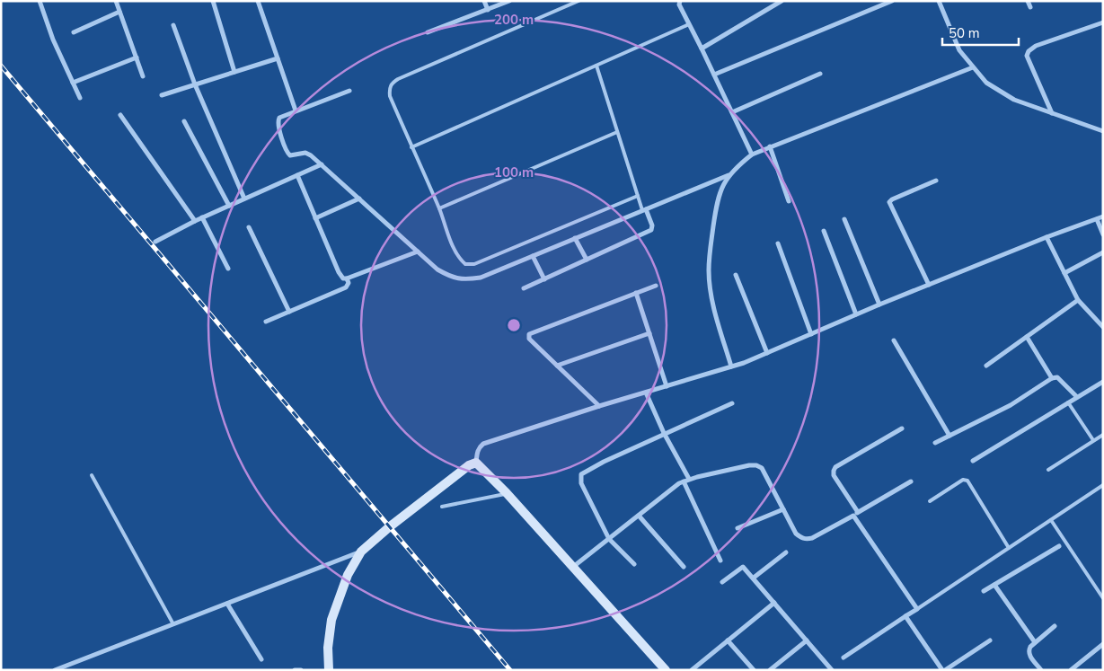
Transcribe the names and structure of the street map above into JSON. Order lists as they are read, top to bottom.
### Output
{
  "scale_bar": "50 m",
  "rings": ["200 m", "100 m"]
}
